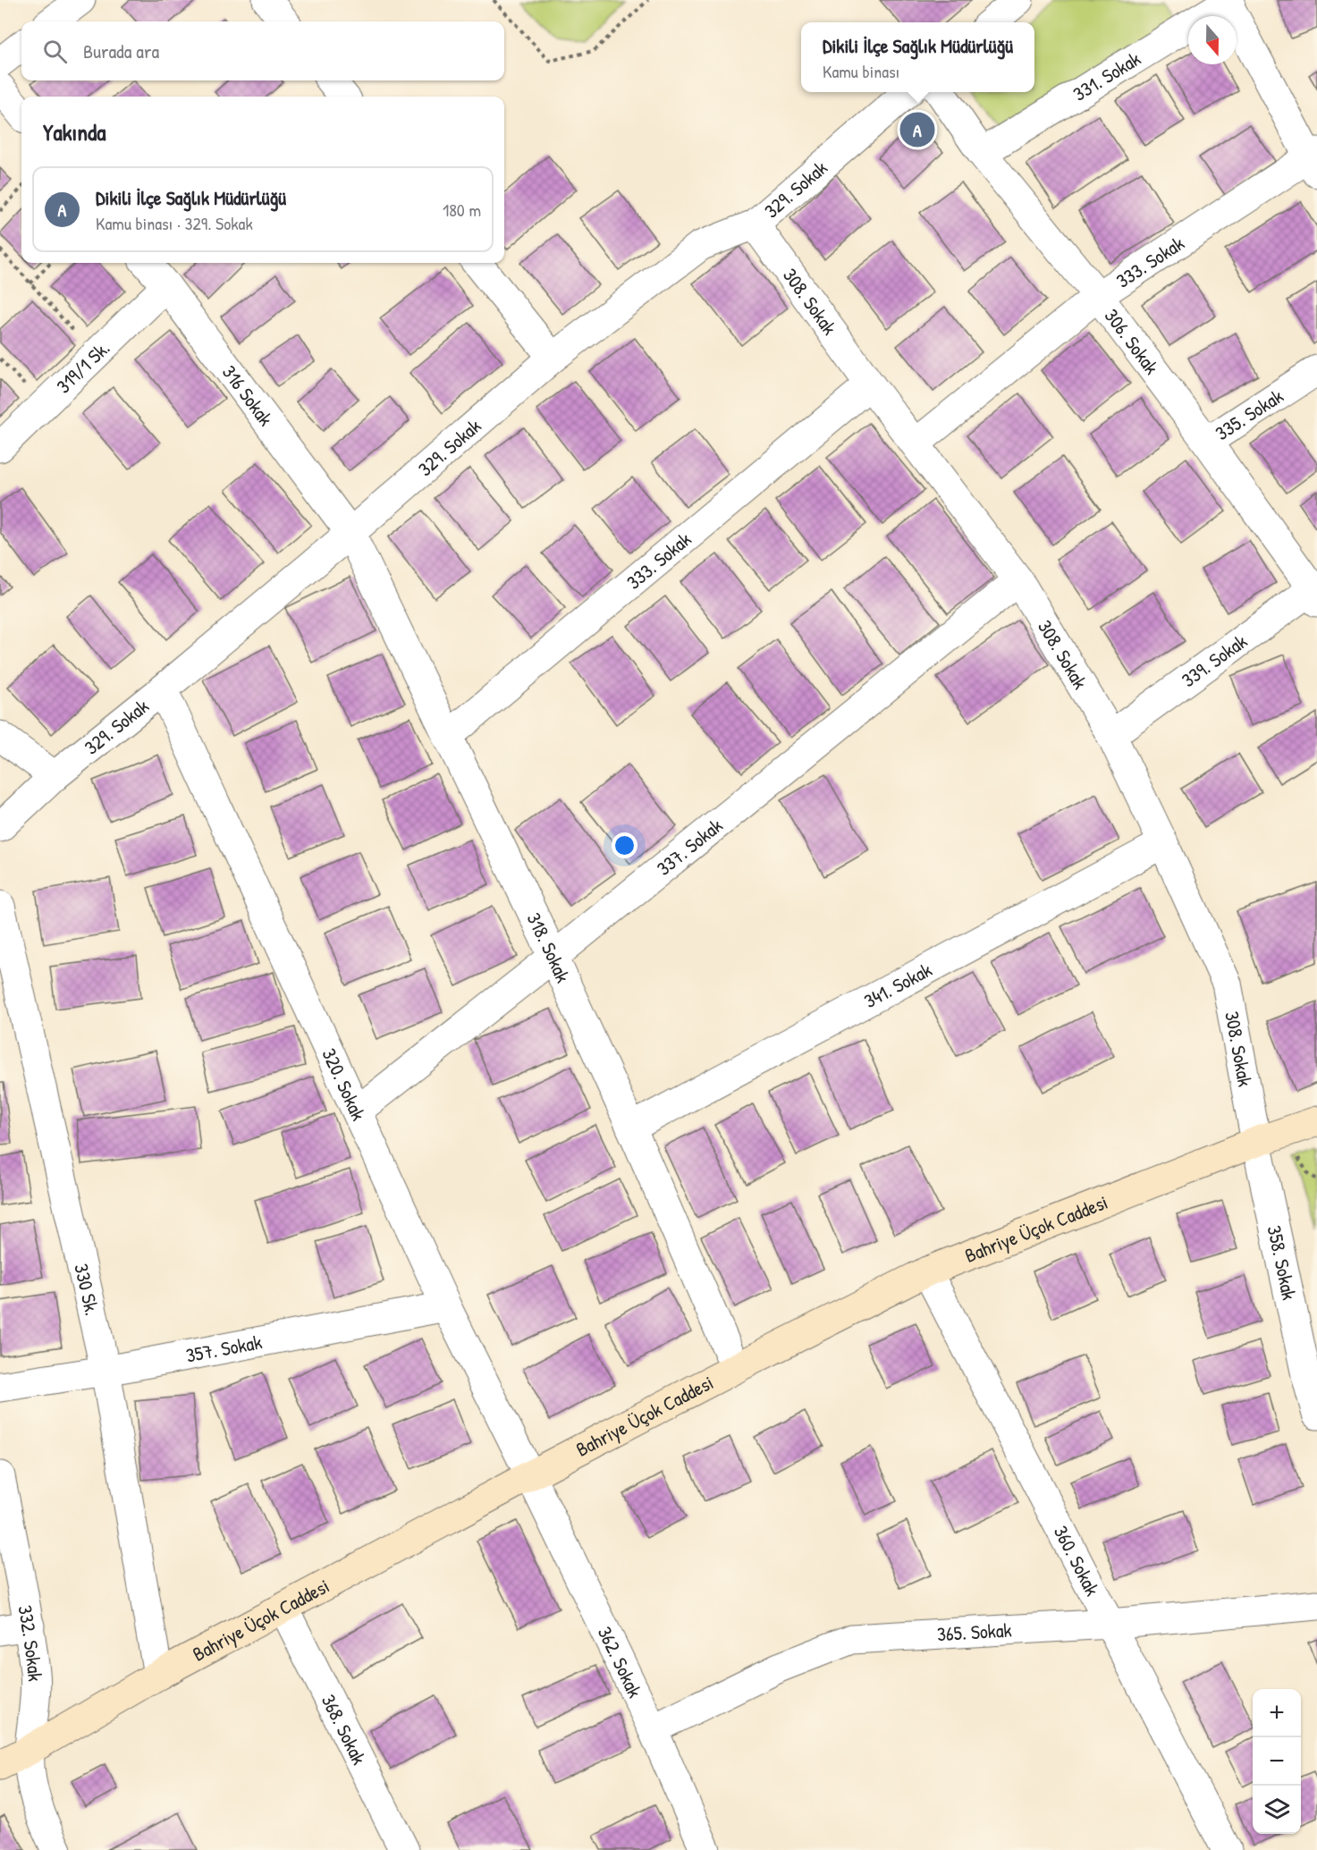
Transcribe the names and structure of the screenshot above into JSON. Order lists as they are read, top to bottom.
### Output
{
  "streets": {
    "street": [
      "331. Sokak",
      "329. Sokak",
      "333. Sokak",
      "308. Sokak",
      "306. Sokak",
      "319/1 Sk.",
      "316 Sokak",
      "335. Sokak",
      "339. Sokak",
      "337. Sokak",
      "318. Sokak",
      "341. Sokak",
      "320. Sokak",
      "Bahriye Üçok Caddesi",
      "358. Sokak",
      "330 Sk.",
      "357. Sokak",
      "360. Sokak",
      "365. Sokak",
      "332. Sokak",
      "362. Sokak",
      "368. Sokak"
    ]
  },
  "crossings": [
    ["331. Sokak", "306. Sokak"],
    ["329. Sokak", "308. Sokak"],
    ["329. Sokak", "316 Sokak"],
    ["329. Sokak", "318. Sokak"],
    ["329. Sokak", "320. Sokak"],
    ["333. Sokak", "308. Sokak"],
    ["333. Sokak", "306. Sokak"],
    ["333. Sokak", "318. Sokak"],
    ["308. Sokak", "339. Sokak"],
    ["308. Sokak", "337. Sokak"],
    ["308. Sokak", "341. Sokak"],
    ["308. Sokak", "Bahriye Üçok Caddesi"],
    ["308. Sokak", "358. Sokak"],
    ["306. Sokak", "335. Sokak"],
    ["306. Sokak", "339. Sokak"],
    ["319/1 Sk.", "316 Sokak"],
    ["316 Sokak", "318. Sokak"],
    ["337. Sokak", "318. Sokak"],
    ["337. Sokak", "320. Sokak"],
    ["318. Sokak", "341. Sokak"],
    ["318. Sokak", "Bahriye Üçok Caddesi"],
    ["320. Sokak", "Bahriye Üçok Caddesi"],
    ["320. Sokak", "357. Sokak"],
    ["320. Sokak", "362. Sokak"],
    ["Bahriye Üçok Caddesi", "358. Sokak"],
    ["Bahriye Üçok Caddesi", "330 Sk."],
    ["Bahriye Üçok Caddesi", "360. Sokak"],
    ["Bahriye Üçok Caddesi", "332. Sokak"],
    ["Bahriye Üçok Caddesi", "362. Sokak"],
    ["Bahriye Üçok Caddesi", "368. Sokak"],
    ["330 Sk.", "357. Sokak"],
    ["360. Sokak", "365. Sokak"],
    ["365. Sokak", "362. Sokak"]
  ],
  "north": "bottom",
  "page": {
    "search": "Burada ara",
    "popup": ["Dikili İlçe Sağlık Müdürlüğü", "Kamu binası"],
    "heading": "Yakında",
    "pins": "A",
    "list": [
      {
        "mark": "A",
        "name": "Dikili İlçe Sağlık Müdürlüğü",
        "note": "Kamu binası · 329. Sokak",
        "value": "180 m"
      }
    ],
    "map_buttons": ["+", "−"]
  }
}
